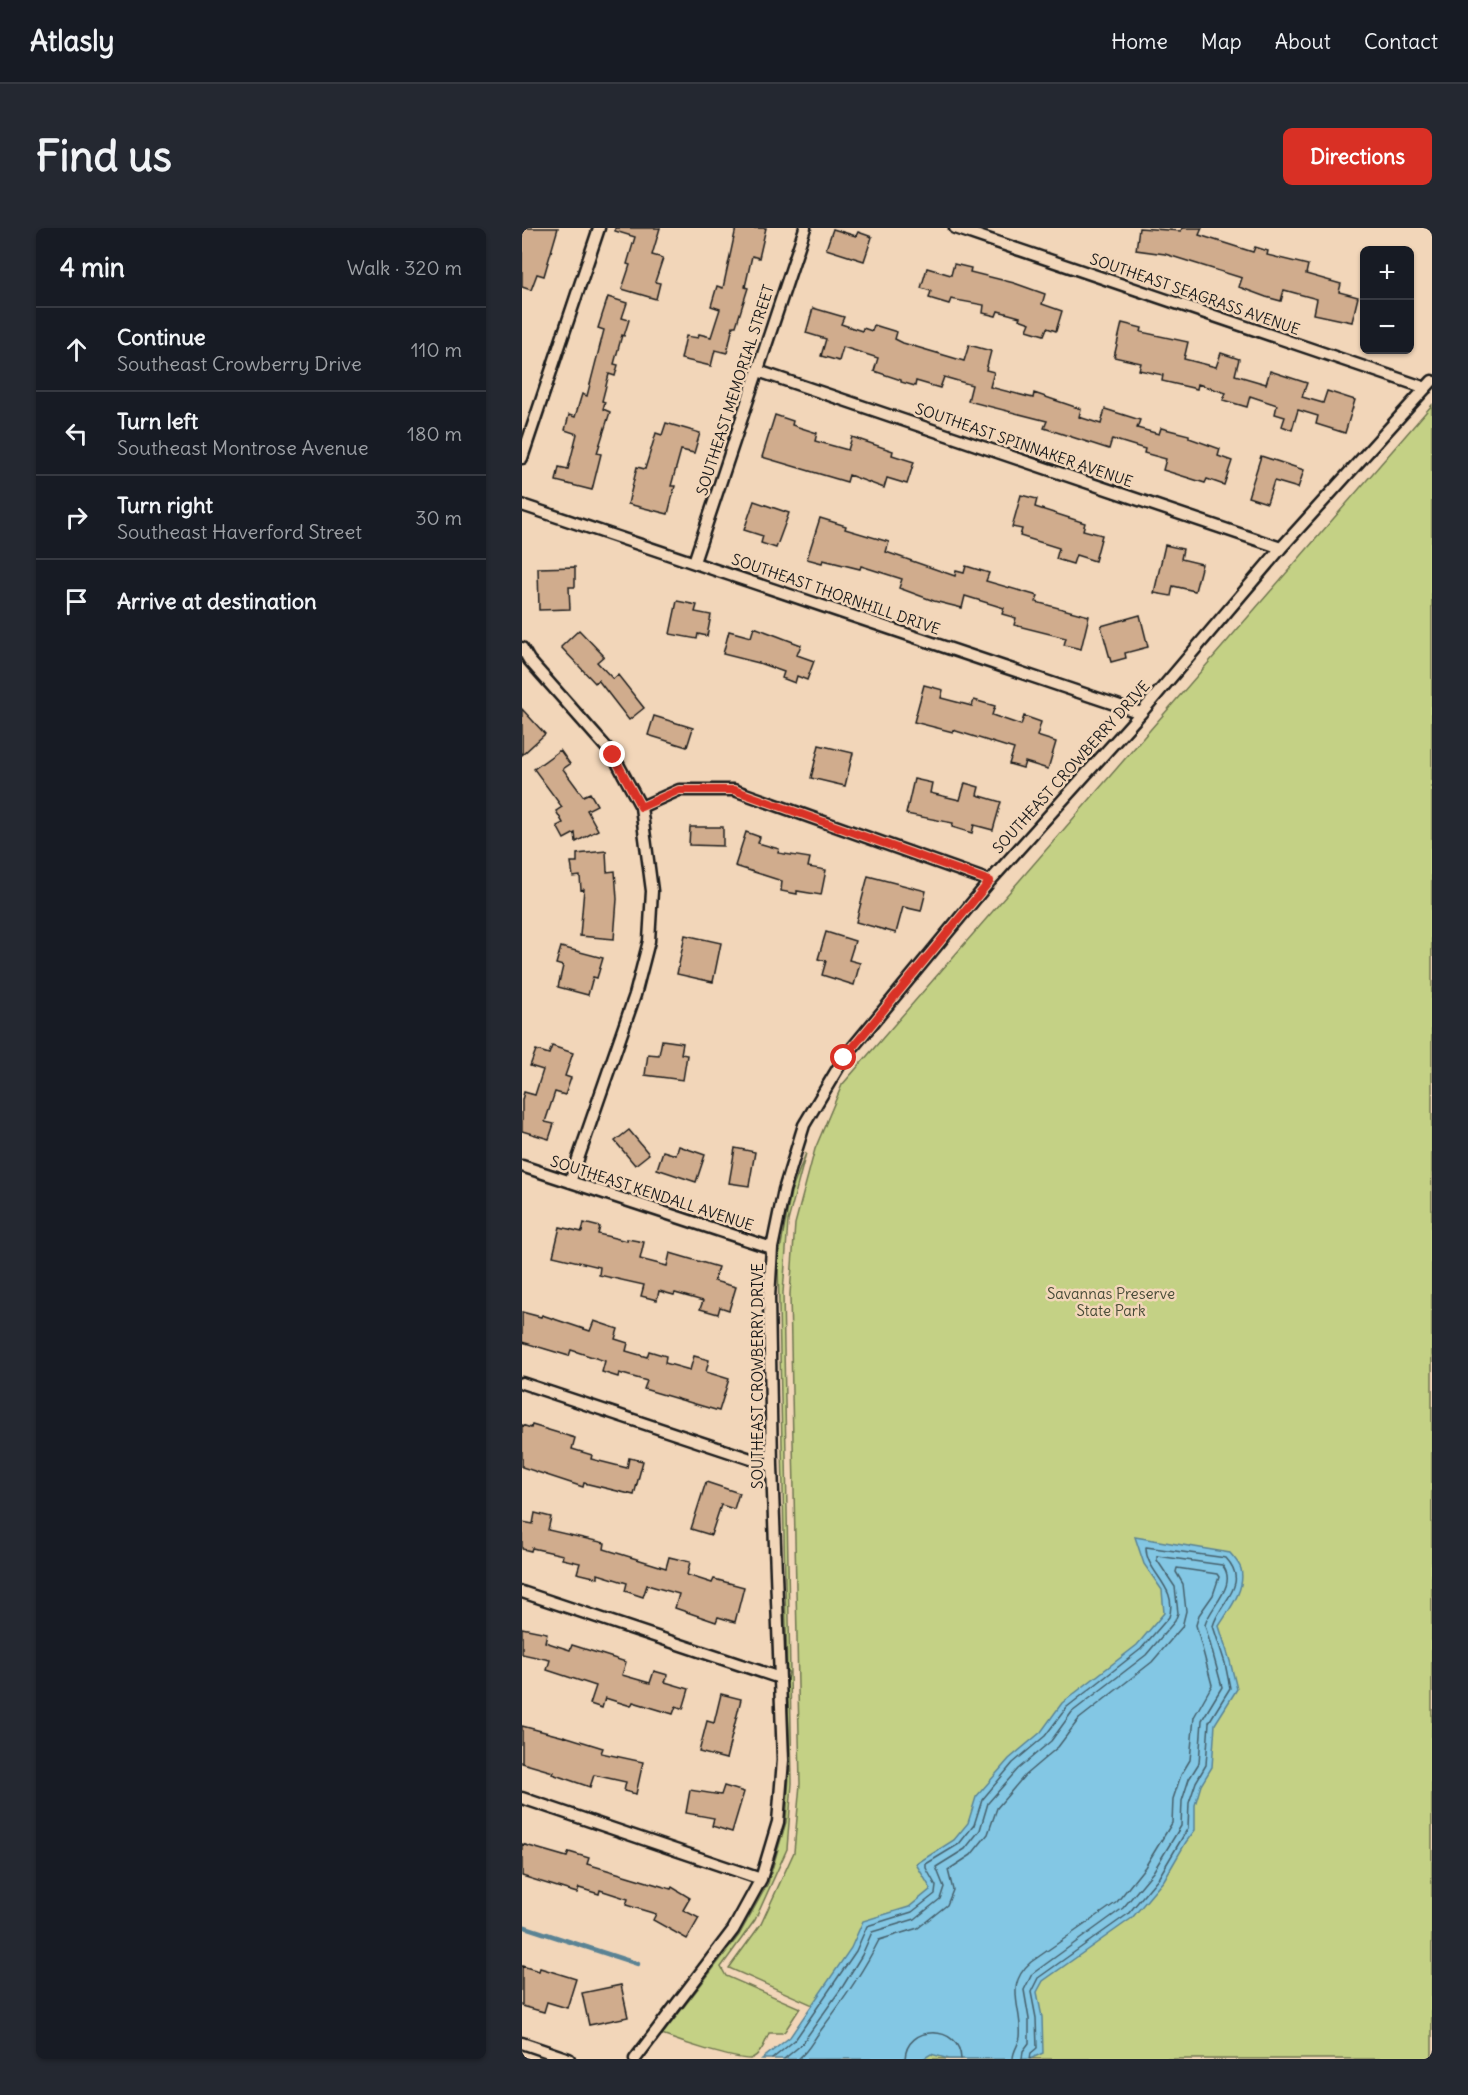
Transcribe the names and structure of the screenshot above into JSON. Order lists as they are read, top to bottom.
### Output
{
  "streets": {
    "street": [
      "SOUTHEAST SEAGRASS AVENUE",
      "SOUTHEAST MEMORIAL STREET",
      "SOUTHEAST SPINNAKER AVENUE",
      "SOUTHEAST THORNHILL DRIVE",
      "SOUTHEAST CROWBERRY DRIVE",
      "SOUTHEAST KENDALL AVENUE"
    ]
  },
  "crossings": [
    ["SOUTHEAST SEAGRASS AVENUE", "SOUTHEAST CROWBERRY DRIVE"],
    ["SOUTHEAST MEMORIAL STREET", "SOUTHEAST SPINNAKER AVENUE"],
    ["SOUTHEAST MEMORIAL STREET", "SOUTHEAST THORNHILL DRIVE"],
    ["SOUTHEAST SPINNAKER AVENUE", "SOUTHEAST CROWBERRY DRIVE"],
    ["SOUTHEAST THORNHILL DRIVE", "SOUTHEAST CROWBERRY DRIVE"],
    ["SOUTHEAST CROWBERRY DRIVE", "SOUTHEAST KENDALL AVENUE"]
  ],
  "parks": ["Savannas Preserve State Park"],
  "page": {
    "header": "Atlasly",
    "nav": [
      "Home",
      "Map",
      "About",
      "Contact"
    ],
    "buttons": "Directions",
    "title": "Find us",
    "heading": ["4 min", "Walk · 320 m"],
    "map_buttons": ["+", "−"],
    "list": [
      ["Continue", "Southeast Crowberry Drive", "110 m"],
      ["Turn left", "Southeast Montrose Avenue", "180 m"],
      ["Turn right", "Southeast Haverford Street", "30 m"],
      "Arrive at destination"
    ]
  }
}
